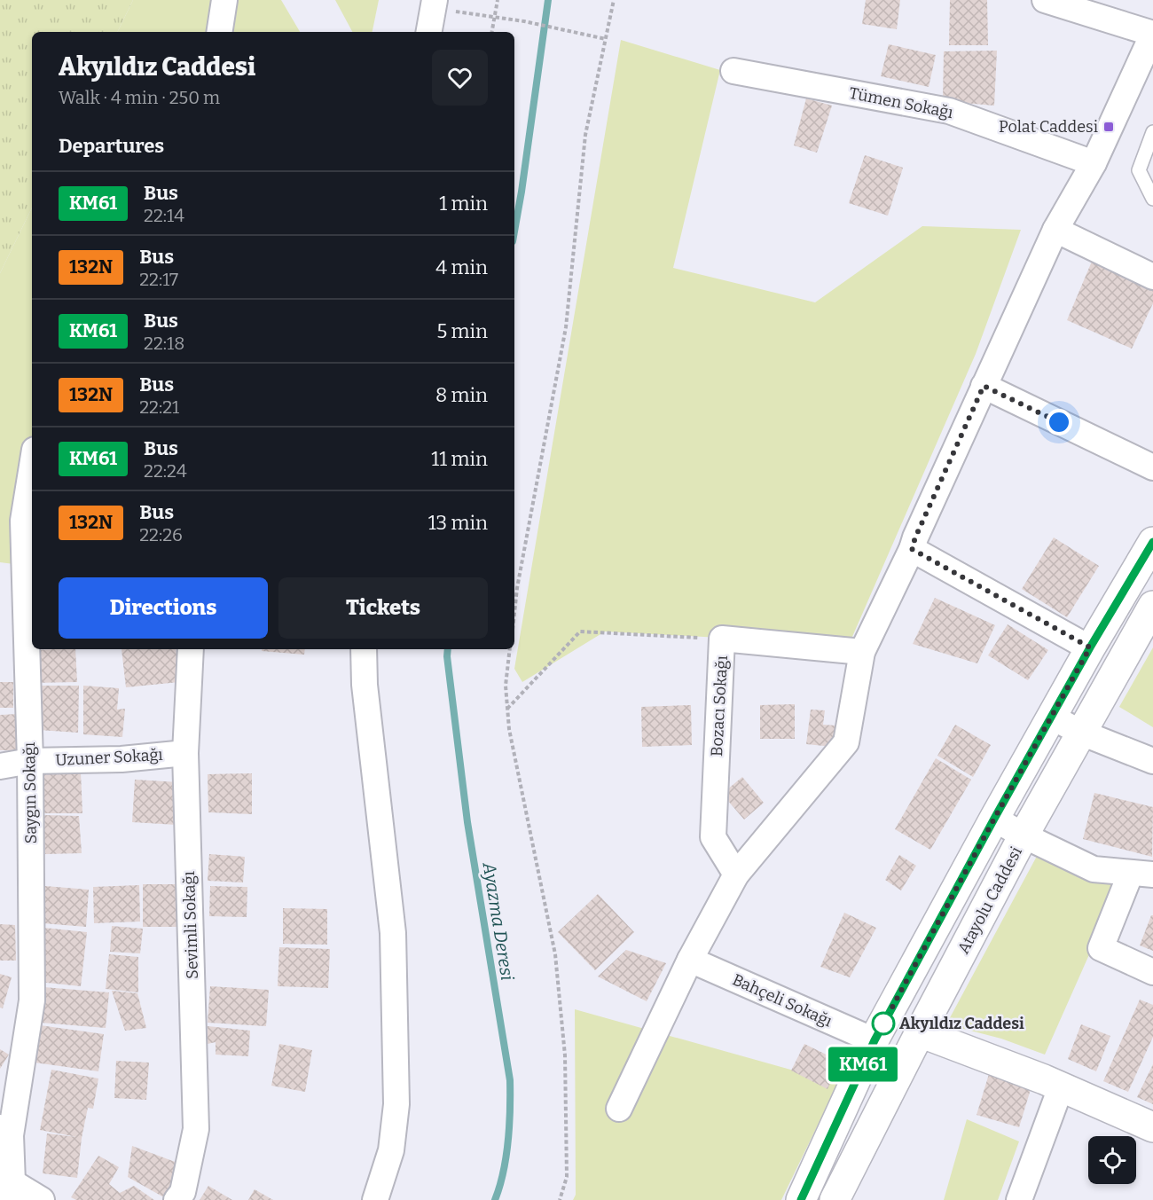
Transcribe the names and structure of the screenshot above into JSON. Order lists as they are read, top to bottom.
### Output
{
  "streets": {
    "main road": ["Atayolu Caddesi"],
    "street": [
      "Tümen Sokağı",
      "Bozacı Sokağı",
      "Uzuner Sokağı",
      "Saygın Sokağı",
      "Sevimli Sokağı",
      "Bahçeli Sokağı"
    ]
  },
  "crossings": [
    ["Uzuner Sokağı", "Saygın Sokağı"],
    ["Uzuner Sokağı", "Sevimli Sokağı"]
  ],
  "water": ["Ayazma Deresi"],
  "places": {
    "transit": ["Polat Caddesi"],
    "other": ["Akyıldız Caddesi"]
  },
  "lines": ["bus line KM61"],
  "page": {
    "on_map": "KM61",
    "heading": [
      ["Akyıldız Caddesi", "Walk · 4 min · 250 m"],
      "Departures"
    ],
    "list": [
      {
        "mark": "KM61",
        "name": "Bus",
        "note": "22:14",
        "value": "1 min"
      },
      {
        "mark": "132N",
        "name": "Bus",
        "note": "22:17",
        "value": "4 min"
      },
      {
        "mark": "KM61",
        "name": "Bus",
        "note": "22:18",
        "value": "5 min"
      },
      {
        "mark": "132N",
        "name": "Bus",
        "note": "22:21",
        "value": "8 min"
      },
      {
        "mark": "KM61",
        "name": "Bus",
        "note": "22:24",
        "value": "11 min"
      },
      {
        "mark": "132N",
        "name": "Bus",
        "note": "22:26",
        "value": "13 min"
      }
    ],
    "buttons": ["Directions", "Tickets"]
  }
}
